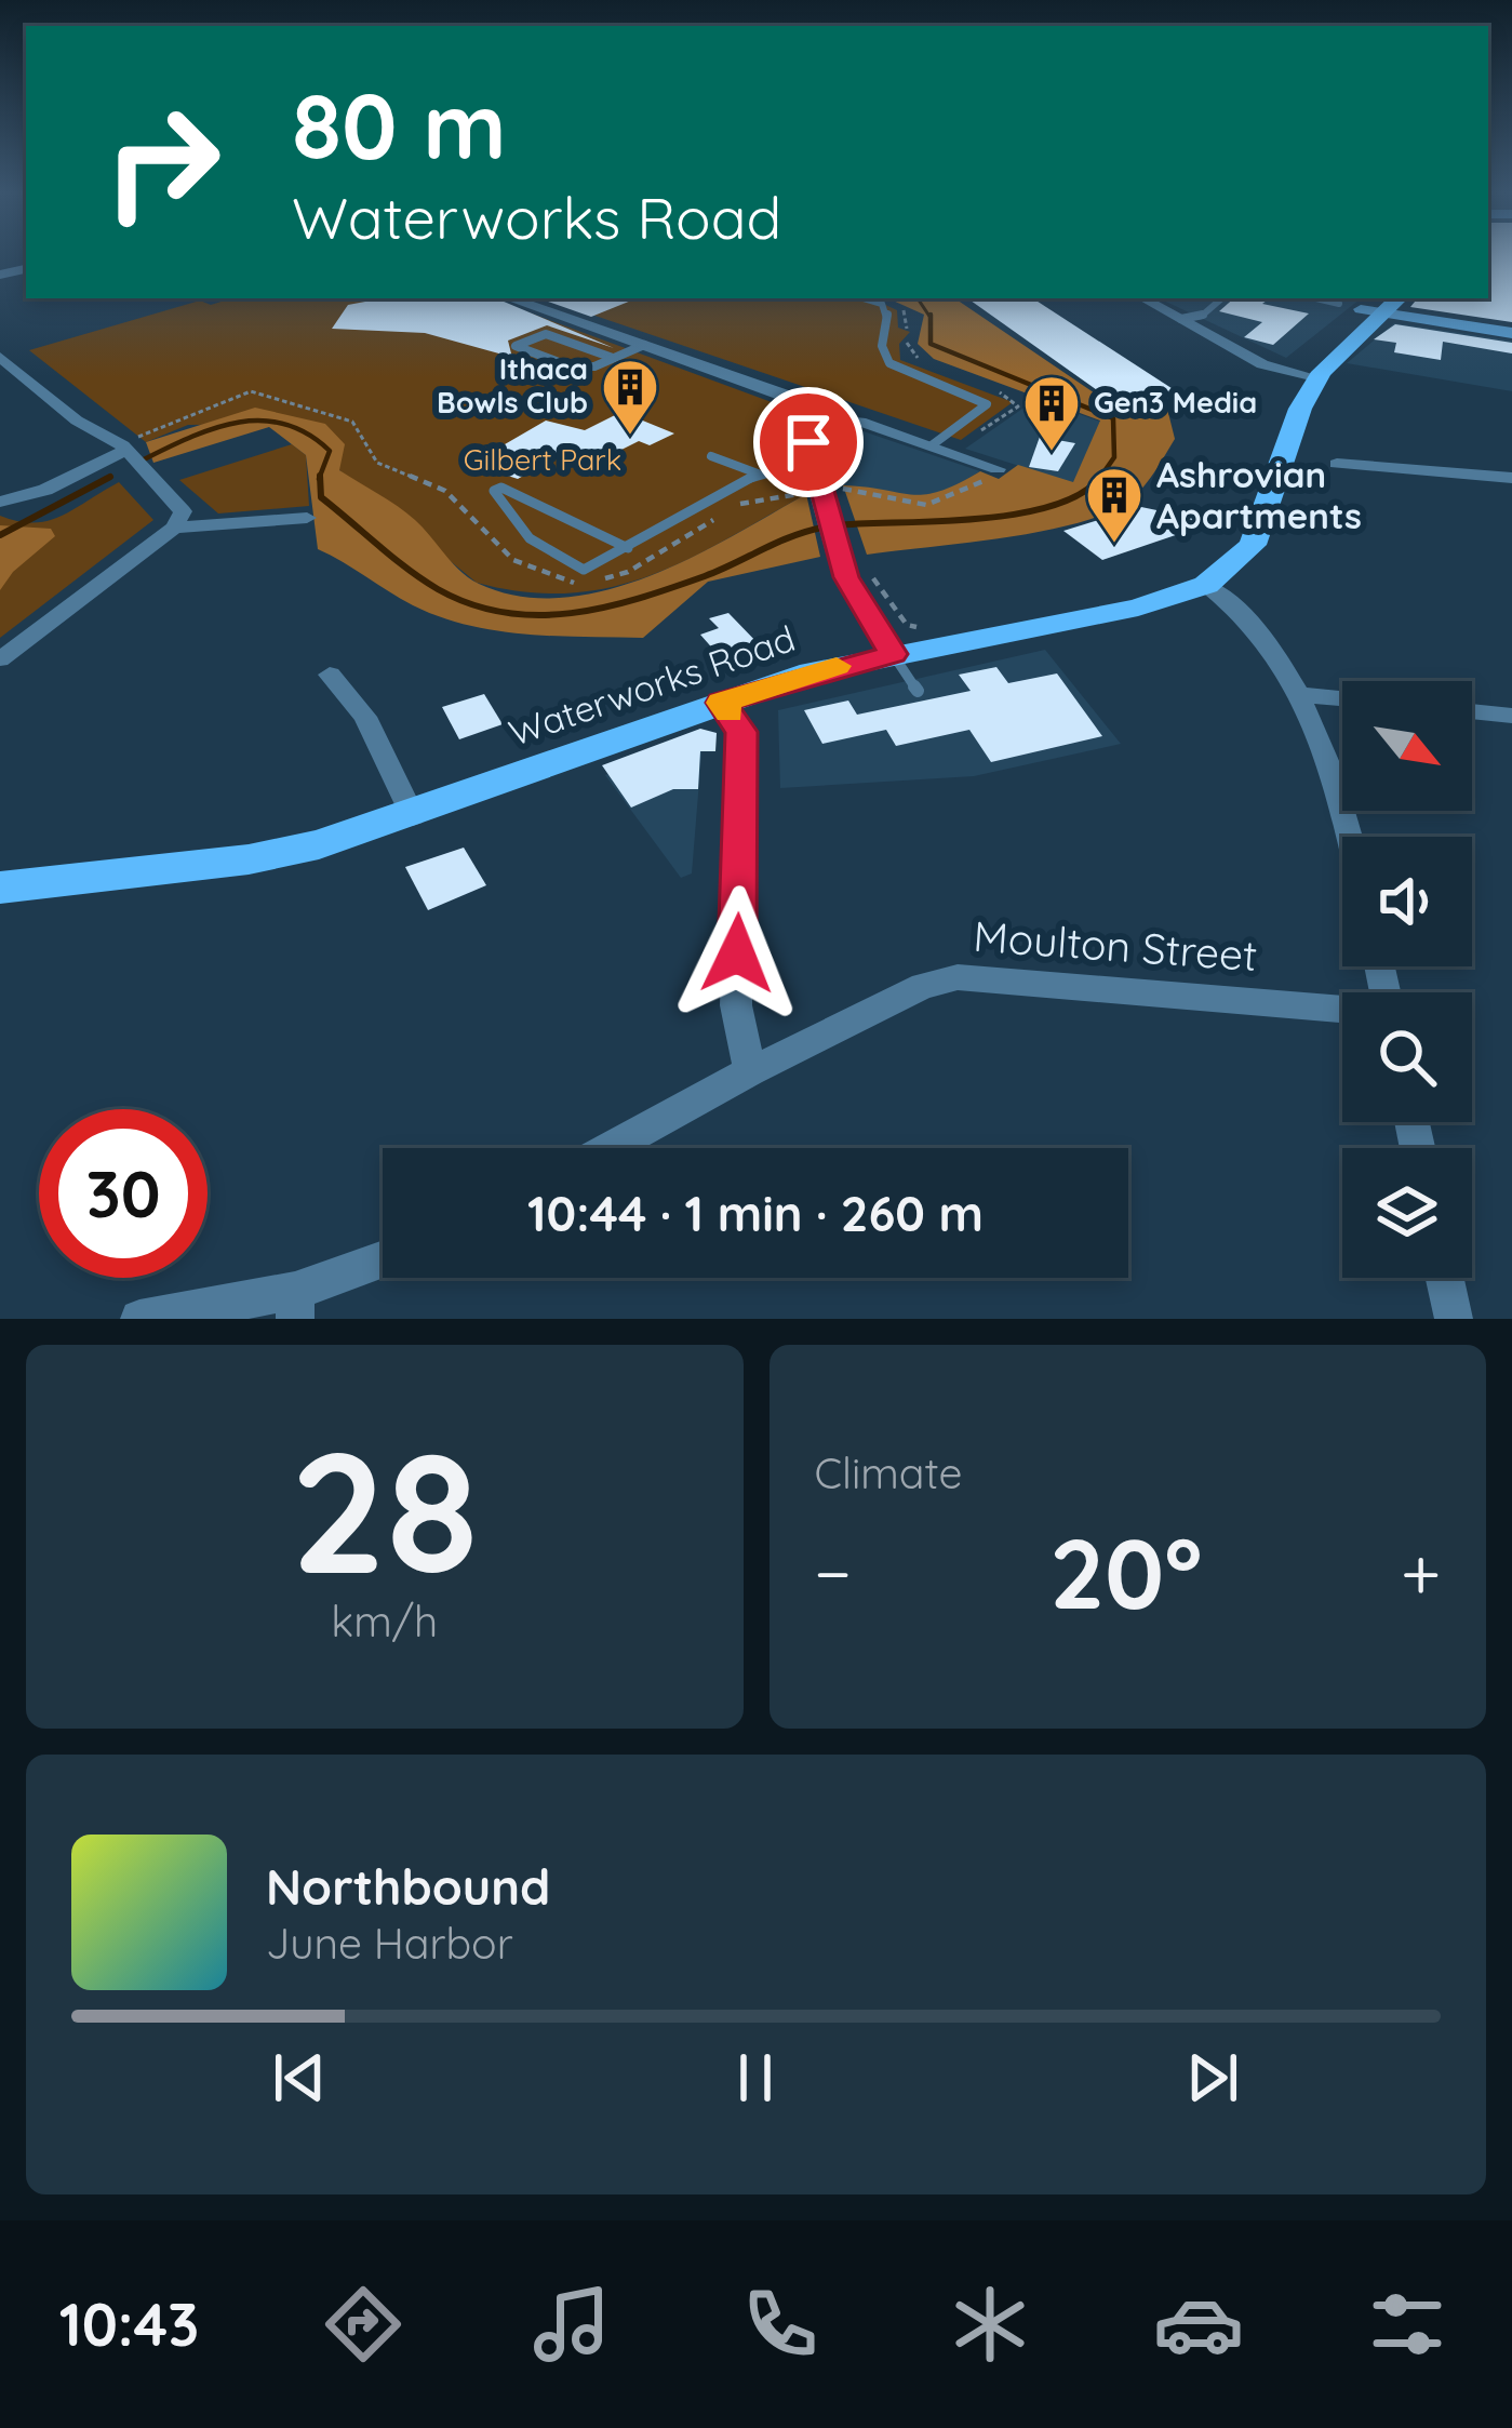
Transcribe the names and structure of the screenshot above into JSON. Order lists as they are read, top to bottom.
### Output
{
  "streets": {
    "main road": ["Waterworks Road"],
    "street": ["Moulton Street"]
  },
  "parks": ["Gilbert Park"],
  "places": {
    "building": ["Ithaca Bowls Club", "Gen3 Media", "Ashrovian Apartments"]
  },
  "north": "bottom right",
  "page": {
    "turn": ["80 m", "Waterworks Road"],
    "limit": "30",
    "trip": "10:44 · 1 min · 260 m",
    "tile": [
      ["28", "km/h"],
      "Climate"
    ],
    "heat": ["−", "20°", "+"],
    "song": ["Northbound", "June Harbor"],
    "tabs": "10:43"
  }
}
